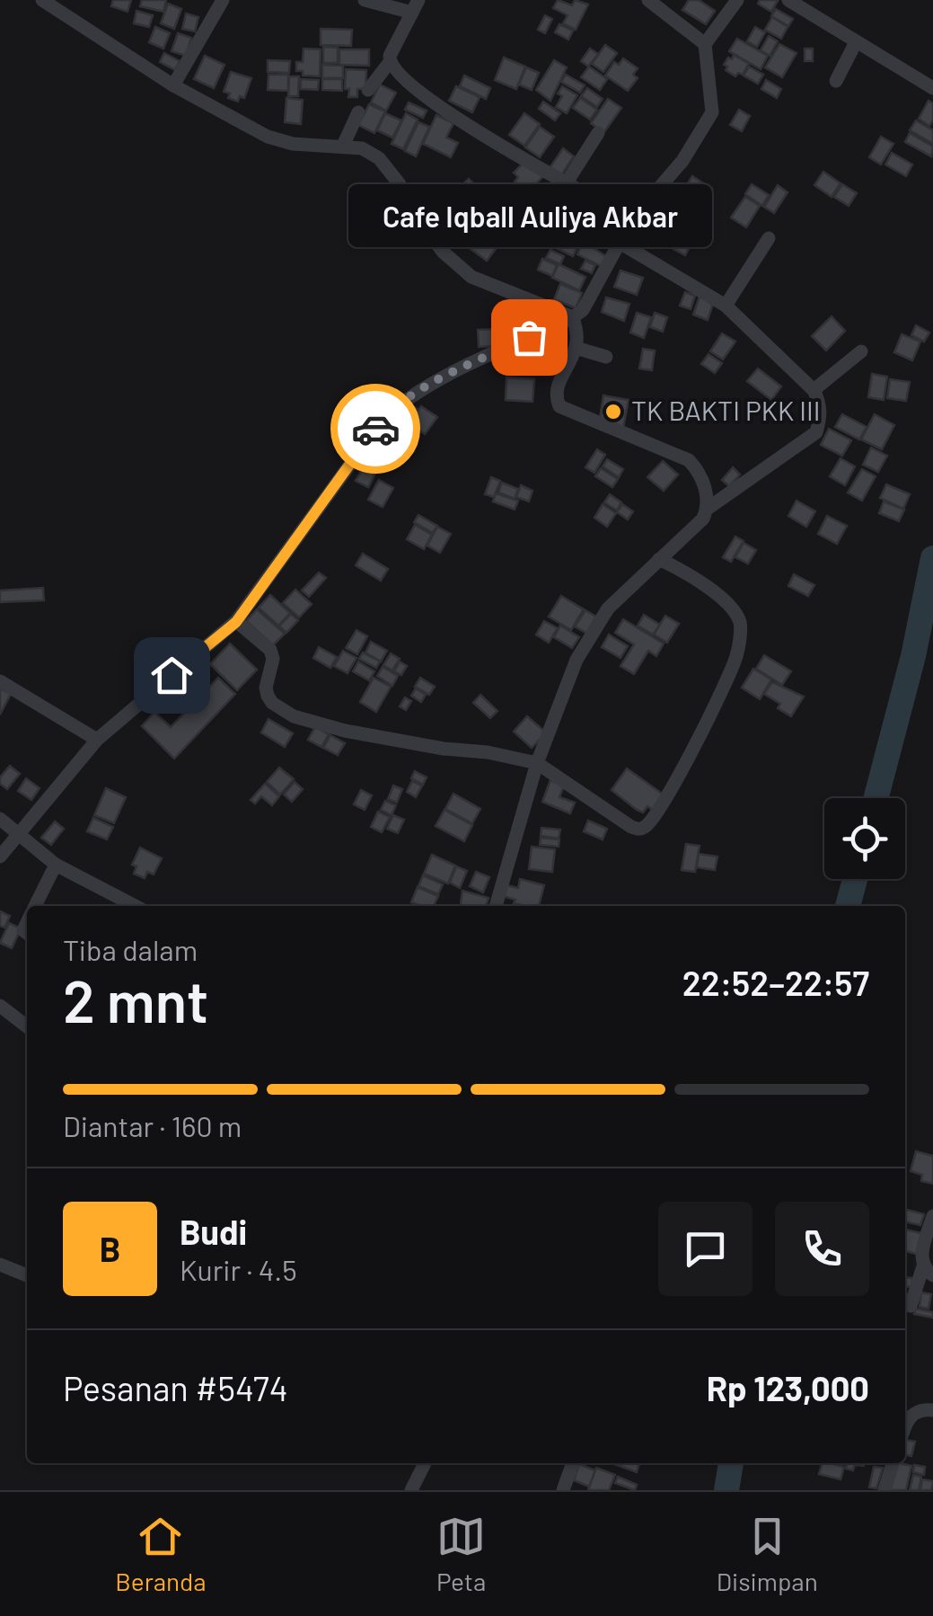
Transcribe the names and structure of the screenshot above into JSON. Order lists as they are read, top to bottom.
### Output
{
  "places": ["Cafe Iqball Auliya Akbar", "TK BAKTI PKK III"],
  "page": {
    "bubble": "Cafe Iqball Auliya Akbar",
    "heading": ["2 mnt", "Tiba dalam", "22:52–22:57"],
    "panel": [
      "Budi",
      "Kurir · 4.5",
      "Pesanan #5474",
      "Rp 123,000"
    ],
    "bar": "Diantar · 160 m",
    "round": "B",
    "tabs": ["Beranda", "Peta", "Disimpan"]
  }
}
